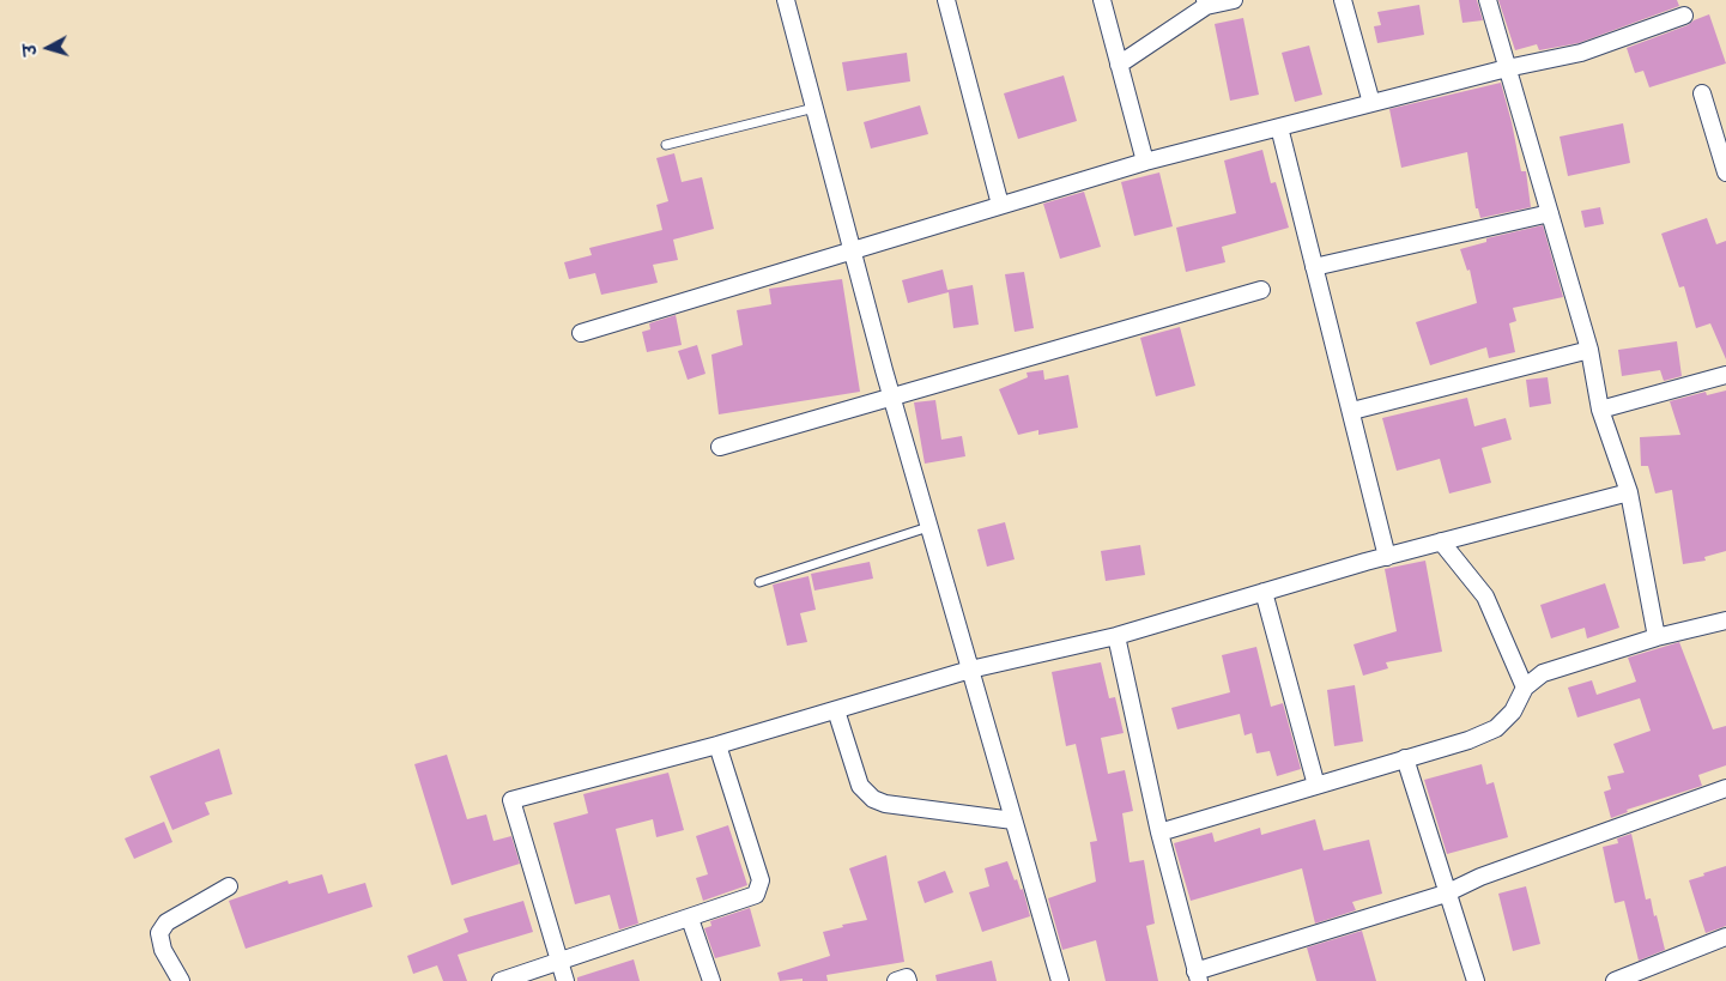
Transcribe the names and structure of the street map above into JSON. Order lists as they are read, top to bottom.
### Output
{
  "north": "left"
}
